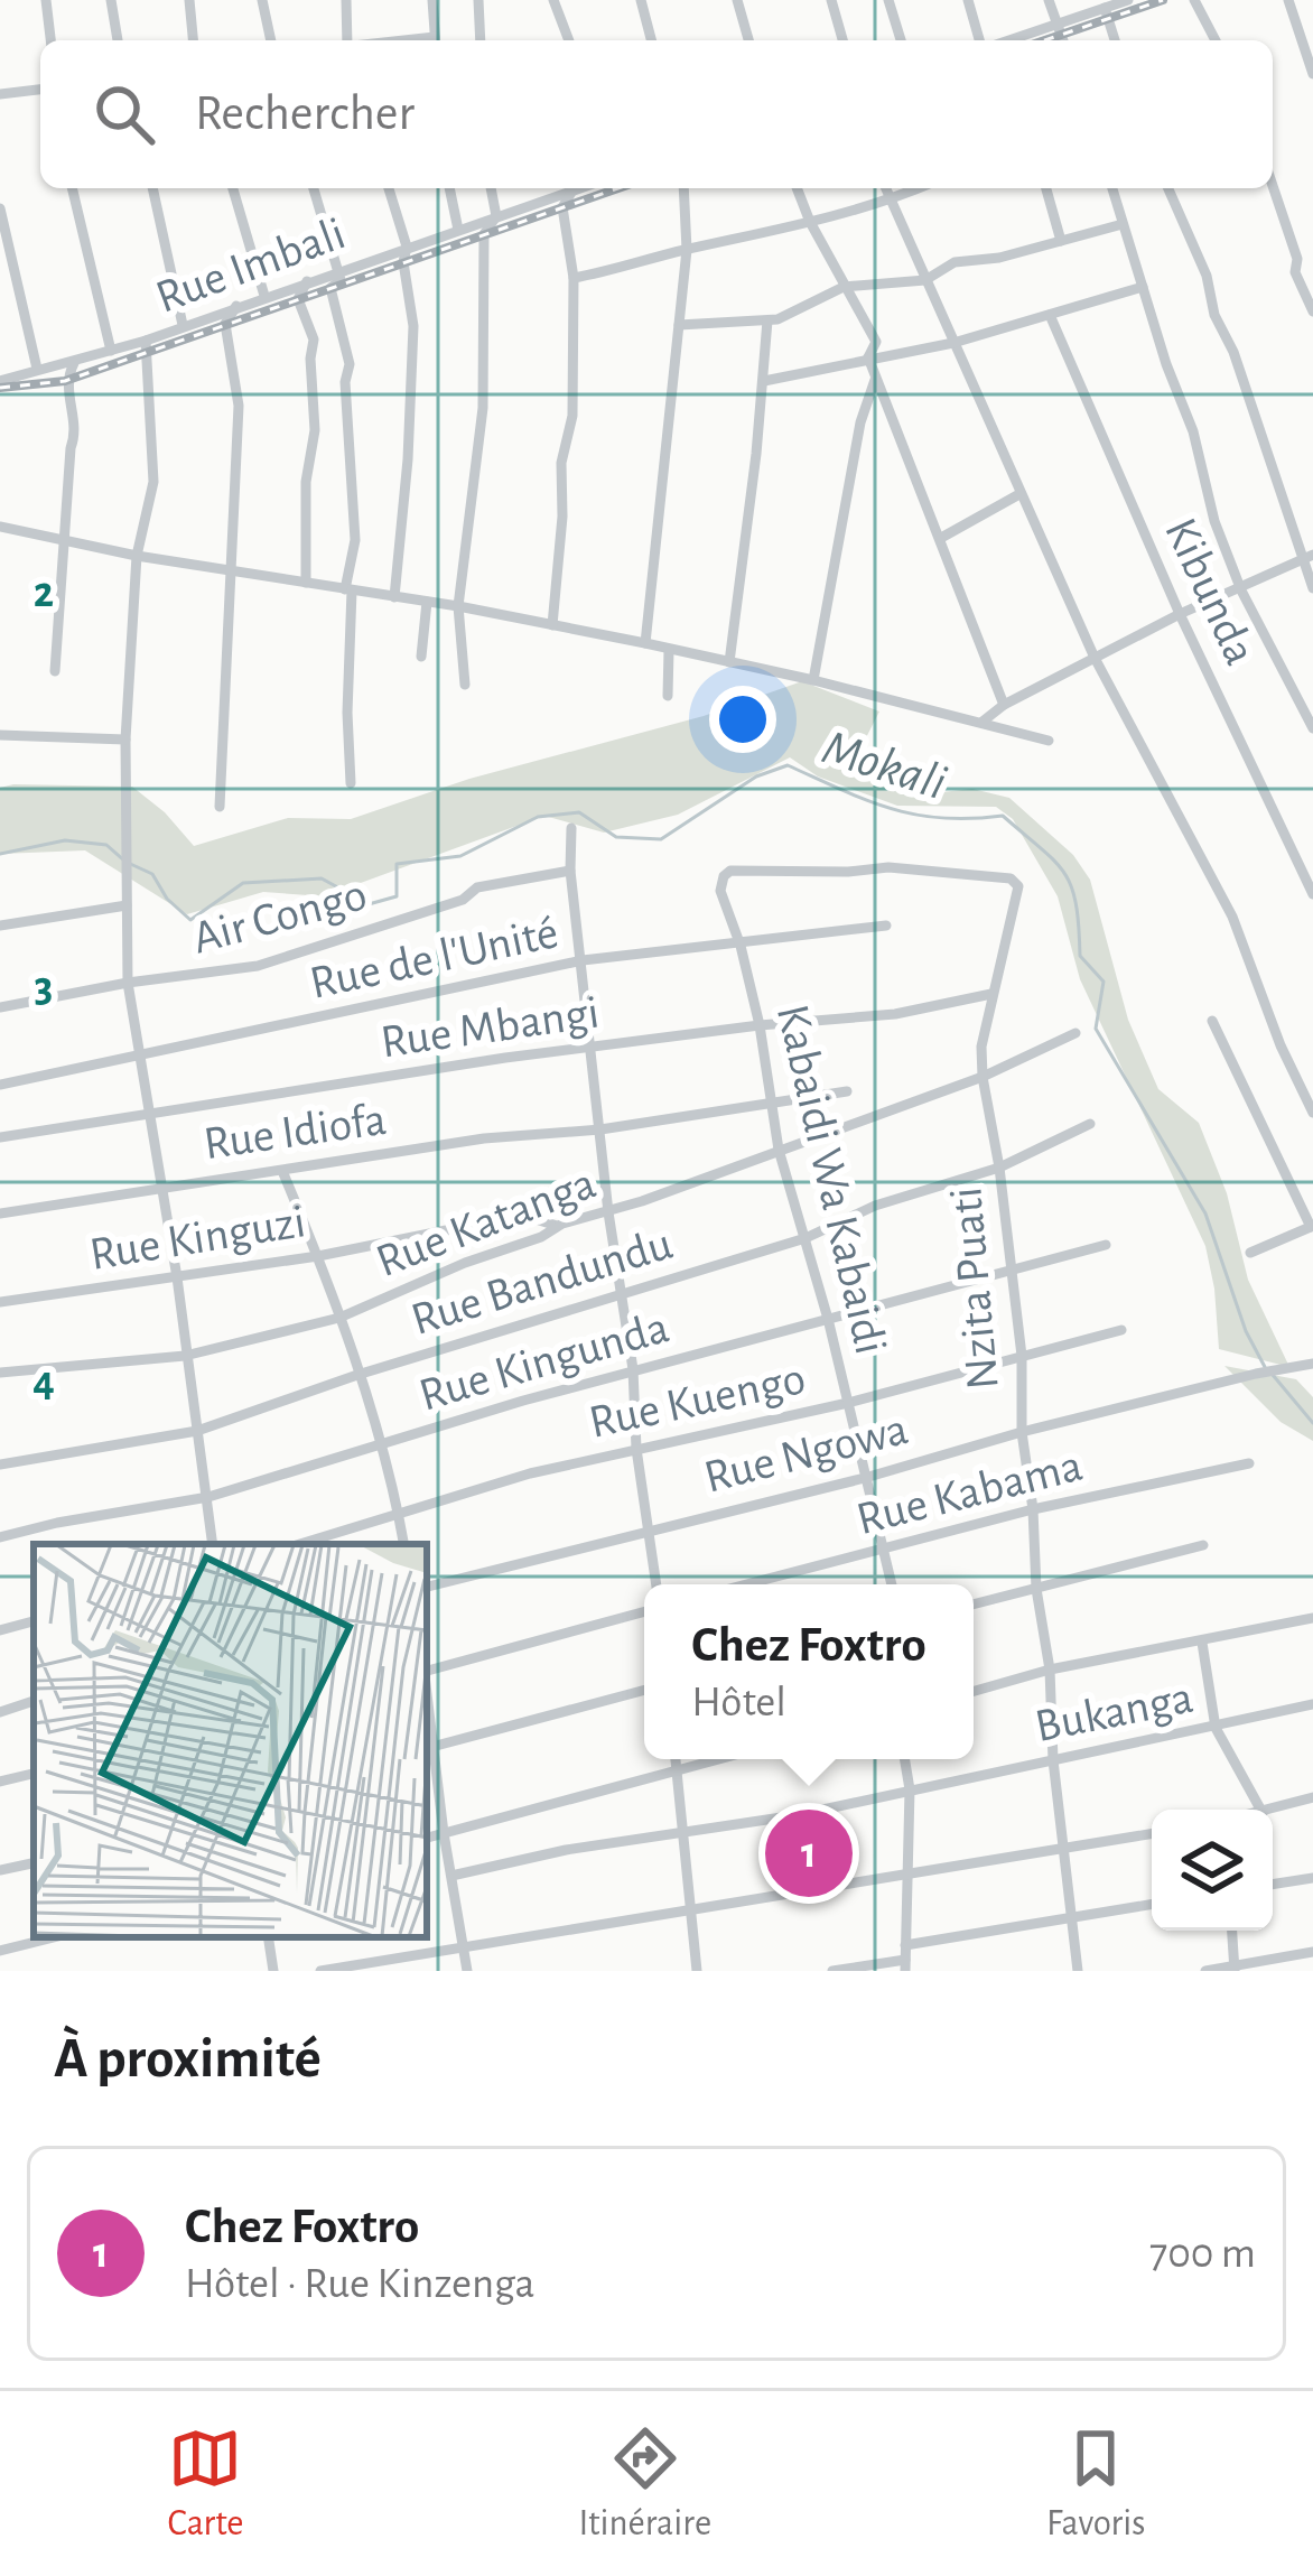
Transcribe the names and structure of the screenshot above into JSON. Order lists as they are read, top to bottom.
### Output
{
  "streets": {
    "street": [
      "Rue Imbali",
      "Kibunda",
      "Air Congo",
      "Rue de l'Unité",
      "Rue Mbangi",
      "Rue Idiofa",
      "Kabaidi Wa Kabaidi",
      "Rue Katanga",
      "Rue Kinguzi",
      "Rue Bandundu",
      "Nzita Puati",
      "Rue Kingunda",
      "Rue Kuengo",
      "Rue Ngowa",
      "Rue Kabama",
      "Bukanga"
    ]
  },
  "crossings": [
    ["Rue de l'Unité", "Kabaidi Wa Kabaidi"],
    ["Rue Mbangi", "Kabaidi Wa Kabaidi"],
    ["Rue Mbangi", "Nzita Puati"],
    ["Rue Idiofa", "Kabaidi Wa Kabaidi"],
    ["Kabaidi Wa Kabaidi", "Rue Katanga"],
    ["Kabaidi Wa Kabaidi", "Rue Bandundu"],
    ["Kabaidi Wa Kabaidi", "Nzita Puati"],
    ["Kabaidi Wa Kabaidi", "Rue Kingunda"],
    ["Kabaidi Wa Kabaidi", "Rue Kuengo"],
    ["Kabaidi Wa Kabaidi", "Rue Ngowa"],
    ["Kabaidi Wa Kabaidi", "Rue Kabama"],
    ["Rue Katanga", "Rue Kinguzi"],
    ["Rue Katanga", "Nzita Puati"],
    ["Rue Bandundu", "Nzita Puati"],
    ["Nzita Puati", "Rue Kingunda"],
    ["Nzita Puati", "Rue Kuengo"],
    ["Nzita Puati", "Rue Ngowa"],
    ["Nzita Puati", "Rue Kabama"],
    ["Nzita Puati", "Bukanga"]
  ],
  "water": ["Mokali"],
  "page": {
    "search": "Rechercher",
    "popup": ["Chez Foxtro", "Hôtel"],
    "pins": "1",
    "heading": "À proximité",
    "list": [
      {
        "mark": "1",
        "name": "Chez Foxtro",
        "note": "Hôtel · Rue Kinzenga",
        "value": "700 m"
      }
    ],
    "nav": ["Carte", "Itinéraire", "Favoris"]
  },
  "grid": {
    "rows": ["2", "3", "4"]
  }
}
